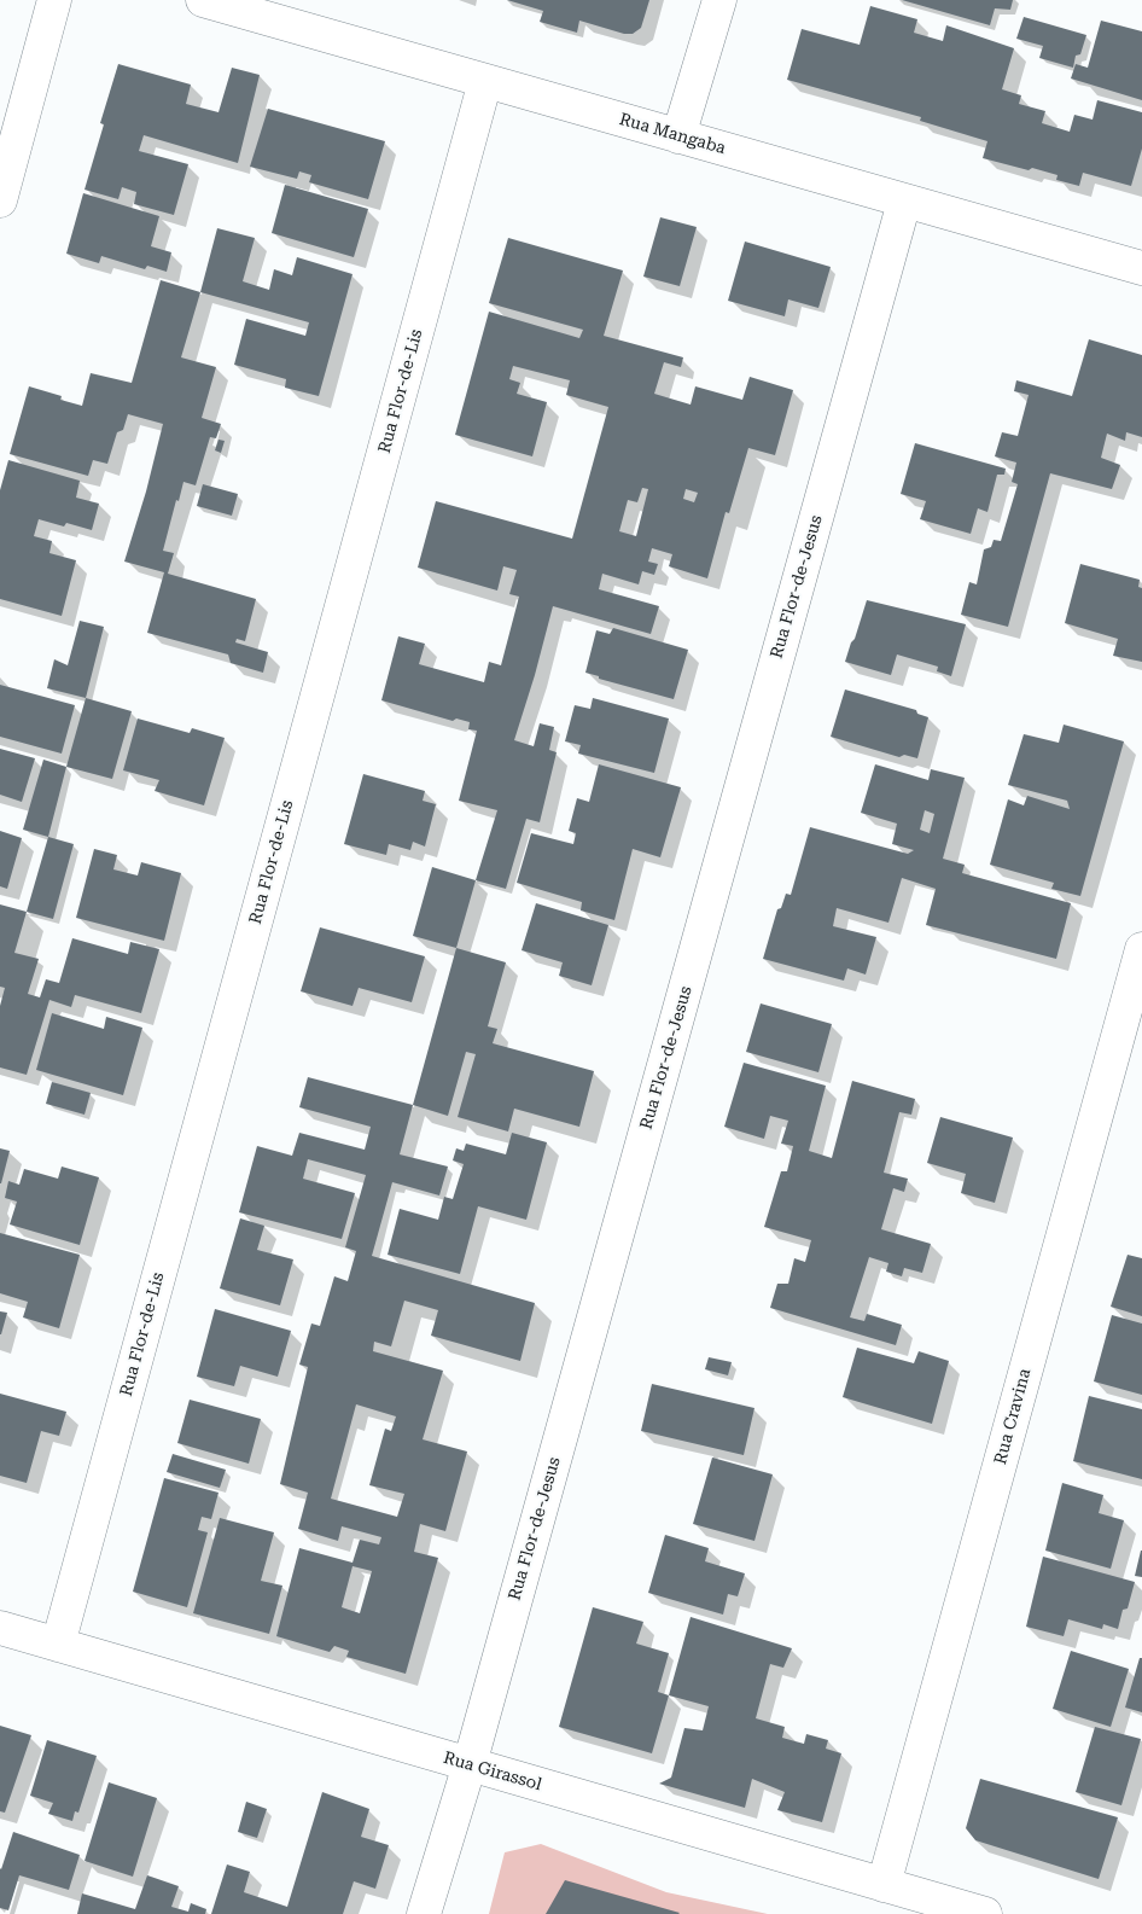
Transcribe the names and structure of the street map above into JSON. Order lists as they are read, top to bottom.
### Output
{
  "streets": {
    "street": [
      "Rua Mangaba",
      "Rua Flor-de-Lis",
      "Rua Flor-de-Jesus",
      "Rua Cravina",
      "Rua Girassol"
    ]
  },
  "crossings": [
    ["Rua Mangaba", "Rua Flor-de-Lis"],
    ["Rua Mangaba", "Rua Flor-de-Jesus"],
    ["Rua Flor-de-Lis", "Rua Girassol"],
    ["Rua Flor-de-Jesus", "Rua Girassol"],
    ["Rua Cravina", "Rua Girassol"]
  ]
}
